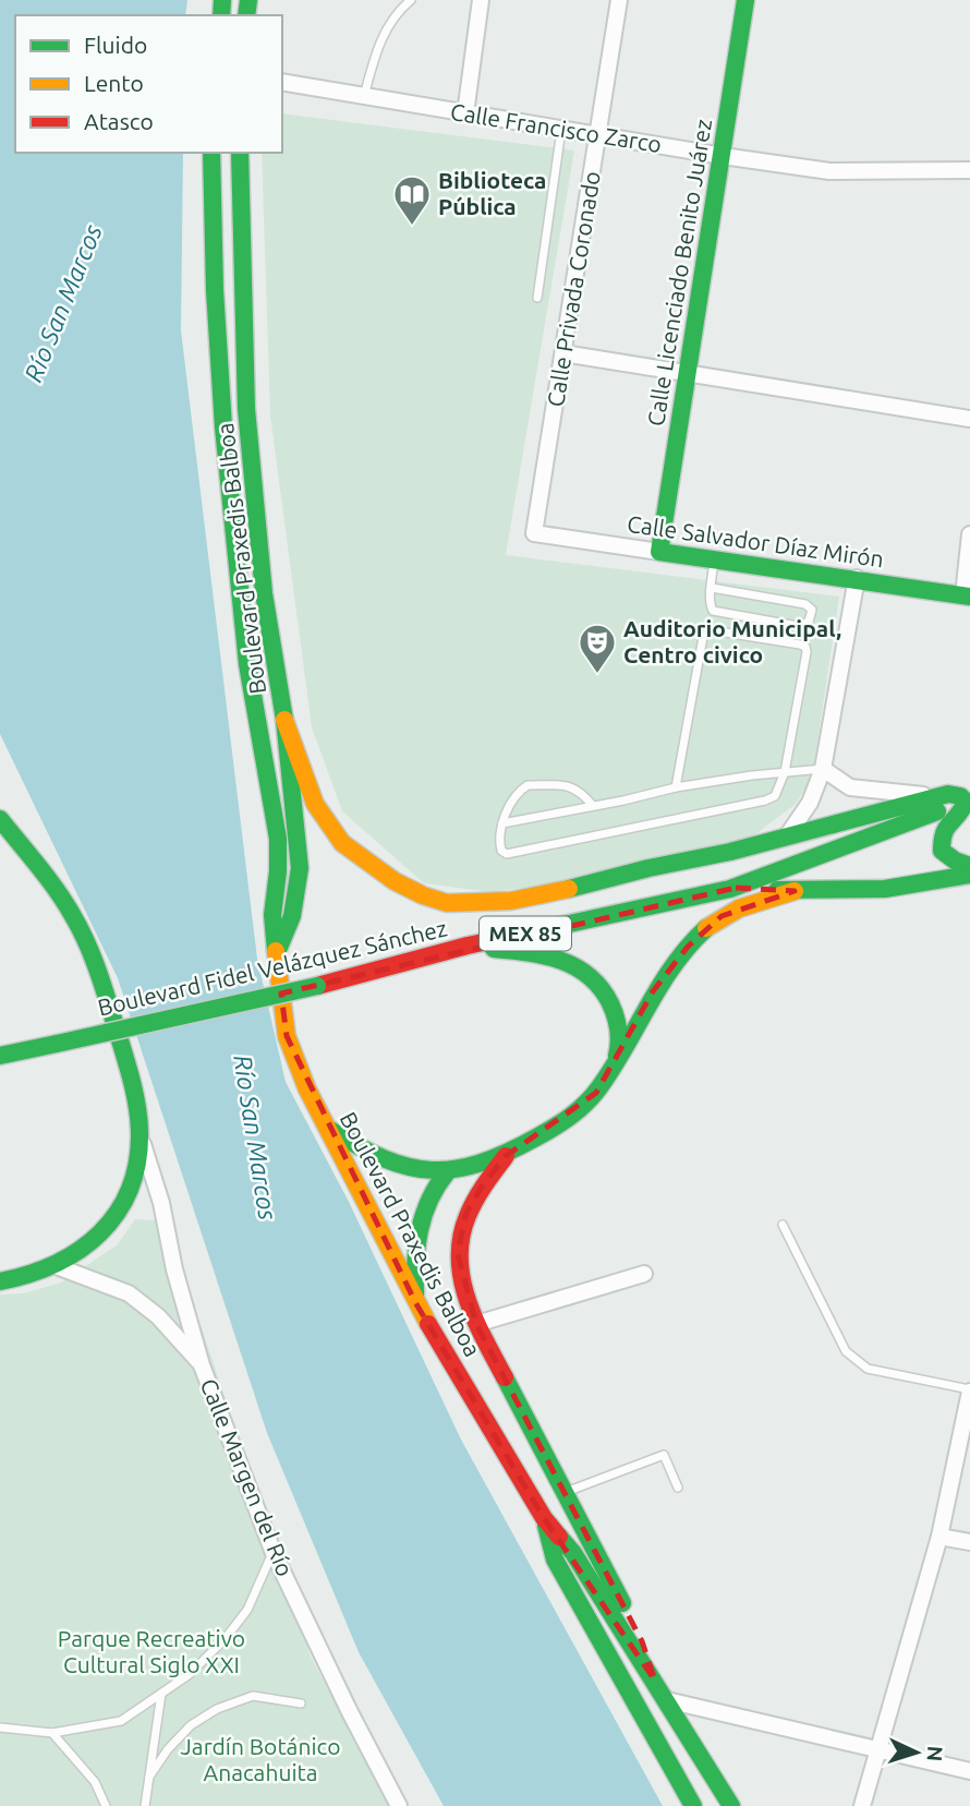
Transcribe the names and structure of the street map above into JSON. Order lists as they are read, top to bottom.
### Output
{
  "streets": {
    "main road": [
      "Calle Licenciado Benito Juárez",
      "Calle Salvador Díaz Mirón",
      "Boulevard Praxedis Balboa",
      "MEX 85",
      "Boulevard Fidel Velázquez Sánchez"
    ],
    "street": ["Calle Francisco Zarco", "Calle Privada Coronado", "Calle Margen del Río"]
  },
  "crossings": [
    ["Calle Francisco Zarco", "Calle Licenciado Benito Juárez"],
    ["Calle Francisco Zarco", "Calle Privada Coronado"],
    ["Calle Licenciado Benito Juárez", "Calle Salvador Díaz Mirón"],
    ["Calle Privada Coronado", "Calle Salvador Díaz Mirón"]
  ],
  "water": ["Río San Marcos"],
  "parks": ["Parque Recreativo Cultural Siglo XXI", "Jardín Botánico Anacahuita"],
  "places": {
    "library": ["Biblioteca Pública"],
    "theatre": ["Auditorio Municipal, Centro civico"]
  },
  "legend": ["Fluido", "Lento", "Atasco"],
  "north": "right"
}
